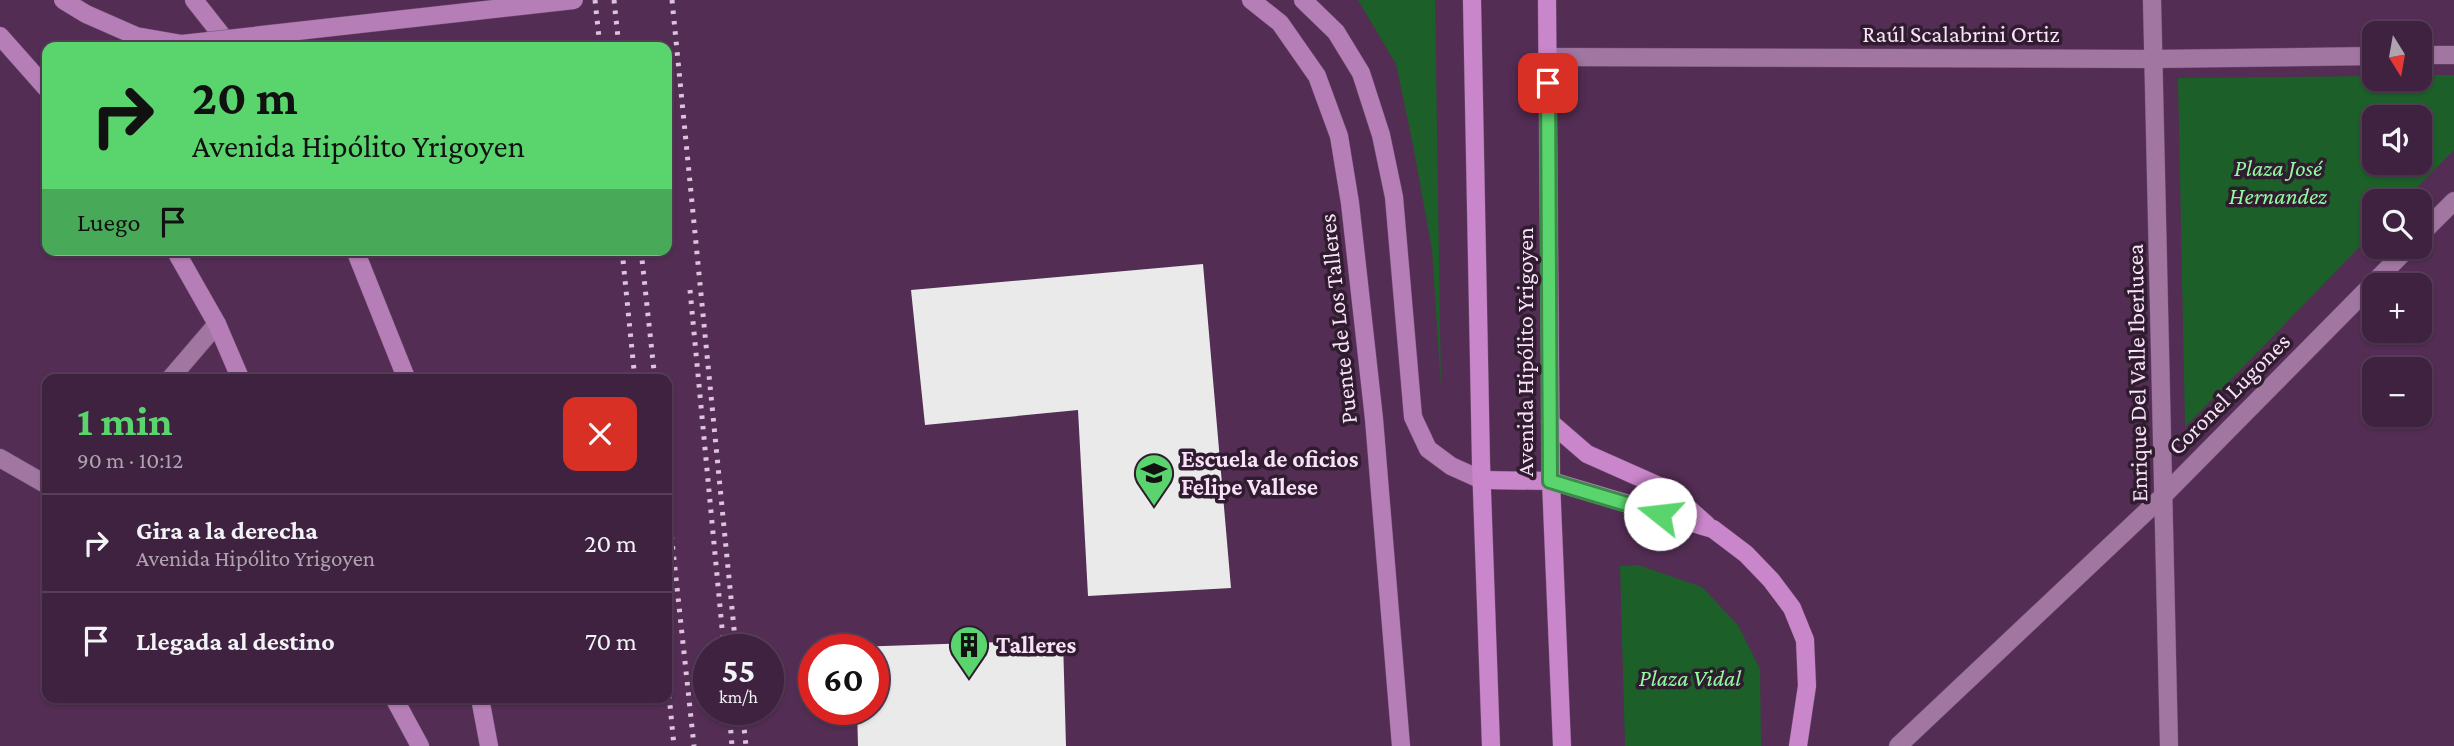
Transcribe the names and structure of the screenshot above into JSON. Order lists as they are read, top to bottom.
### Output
{
  "streets": {
    "main road": ["Puente de Los Talleres", "Avenida Hipólito Yrigoyen"],
    "street": ["Raúl Scalabrini Ortiz", "Enrique Del Valle Iberlucea", "Coronel Lugones"]
  },
  "crossings": [
    ["Raúl Scalabrini Ortiz", "Avenida Hipólito Yrigoyen"],
    ["Raúl Scalabrini Ortiz", "Enrique Del Valle Iberlucea"],
    ["Enrique Del Valle Iberlucea", "Coronel Lugones"]
  ],
  "parks": ["Plaza José Hernandez", "Plaza Vidal"],
  "places": {
    "school or university": ["Escuela de oficios Felipe Vallese"],
    "building": ["Talleres"]
  },
  "north": "bottom",
  "page": {
    "map_buttons": ["+", "−"],
    "turn": ["20 m", "Avenida Hipólito Yrigoyen"],
    "then": "Luego",
    "heading": ["1 min", "90 m · 10:12"],
    "list": [
      {
        "name": "Gira a la derecha",
        "note": "Avenida Hipólito Yrigoyen",
        "value": "20 m"
      },
      {
        "name": "Llegada al destino",
        "value": "70 m"
      }
    ],
    "speed": "55 km/h",
    "limit": "60"
  }
}
